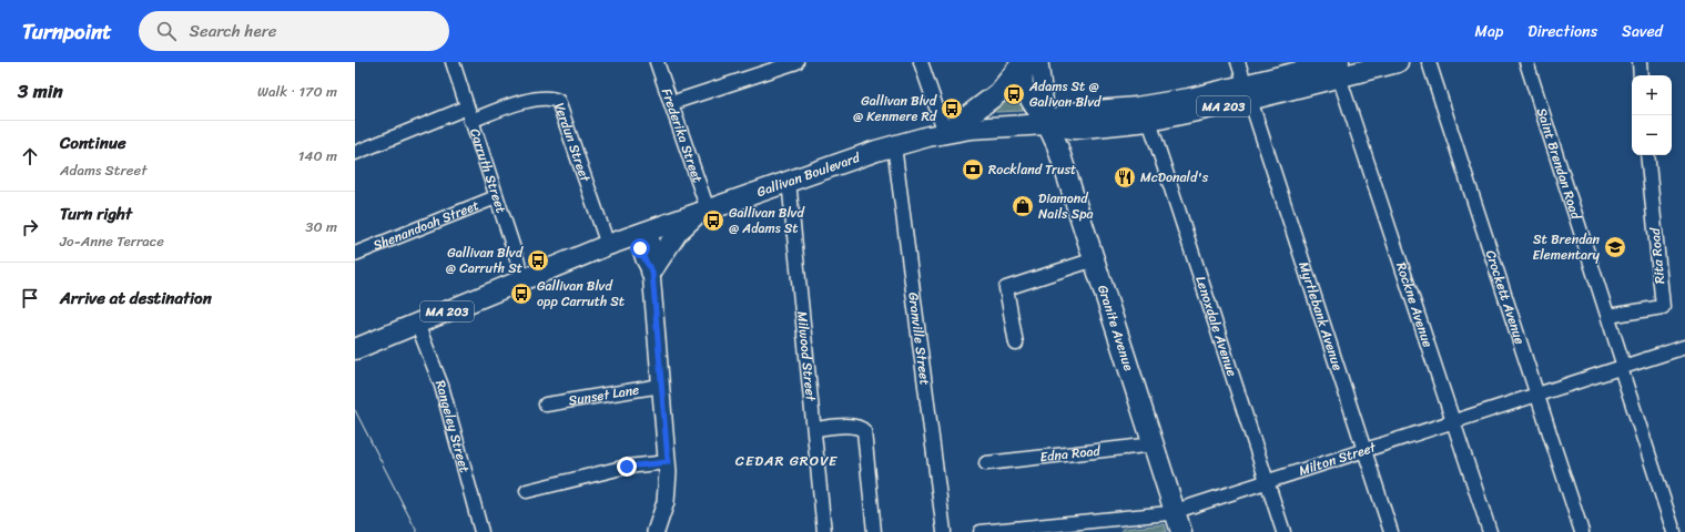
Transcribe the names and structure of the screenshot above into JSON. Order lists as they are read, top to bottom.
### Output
{
  "streets": {
    "highway": ["MA 203", "Gallivan Boulevard", "Granite Avenue"],
    "street": [
      "Frederika Street",
      "Verdun Street",
      "Saint Brendan Road",
      "Carruth Street",
      "Shenandoah Street",
      "Rita Road",
      "Crockett Avenue",
      "Rockne Avenue",
      "Myrtlebank Avenue",
      "Lenoxdale Avenue",
      "Granville Street",
      "Milwood Street",
      "Sunset Lane",
      "Rangeley Street",
      "Edna Road",
      "Milton Street"
    ]
  },
  "crossings": [
    ["Frederika Street", "Gallivan Boulevard"],
    ["Verdun Street", "Carruth Street"],
    ["Verdun Street", "Gallivan Boulevard"],
    ["Saint Brendan Road", "Rita Road"],
    ["Saint Brendan Road", "Milton Street"],
    ["Carruth Street", "Gallivan Boulevard"],
    ["Carruth Street", "Shenandoah Street"],
    ["Gallivan Boulevard", "Rockne Avenue"],
    ["Gallivan Boulevard", "Myrtlebank Avenue"],
    ["Gallivan Boulevard", "Lenoxdale Avenue"],
    ["Gallivan Boulevard", "Granite Avenue"],
    ["Gallivan Boulevard", "Granville Street"],
    ["Gallivan Boulevard", "Milwood Street"],
    ["Gallivan Boulevard", "Rangeley Street"],
    ["Crockett Avenue", "Milton Street"],
    ["Rockne Avenue", "Milton Street"],
    ["Myrtlebank Avenue", "Milton Street"],
    ["Lenoxdale Avenue", "Milton Street"],
    ["Granite Avenue", "Edna Road"],
    ["Granite Avenue", "Milton Street"]
  ],
  "districts": ["CEDAR GROVE"],
  "places": {
    "bus stop": [
      "Adams St @ Galivan Blvd",
      "Gallivan Blvd @ Kenmere Rd",
      "Gallivan Blvd @ Adams St",
      "Gallivan Blvd @ Carruth St",
      "Gallivan Blvd opp Carruth St"
    ],
    "bank": ["Rockland Trust"],
    "restaurant": ["McDonald's"],
    "shop": ["Diamond Nails Spa"],
    "school or university": ["St Brendan Elementary"]
  },
  "page": {
    "header": "Turnpoint",
    "search": "Search here",
    "nav": ["Map", "Directions", "Saved"],
    "heading": ["3 min", "Walk · 170 m"],
    "map_buttons": ["+", "−"],
    "list": [
      ["Continue", "Adams Street", "140 m"],
      ["Turn right", "Jo-Anne Terrace", "30 m"],
      "Arrive at destination"
    ]
  }
}
